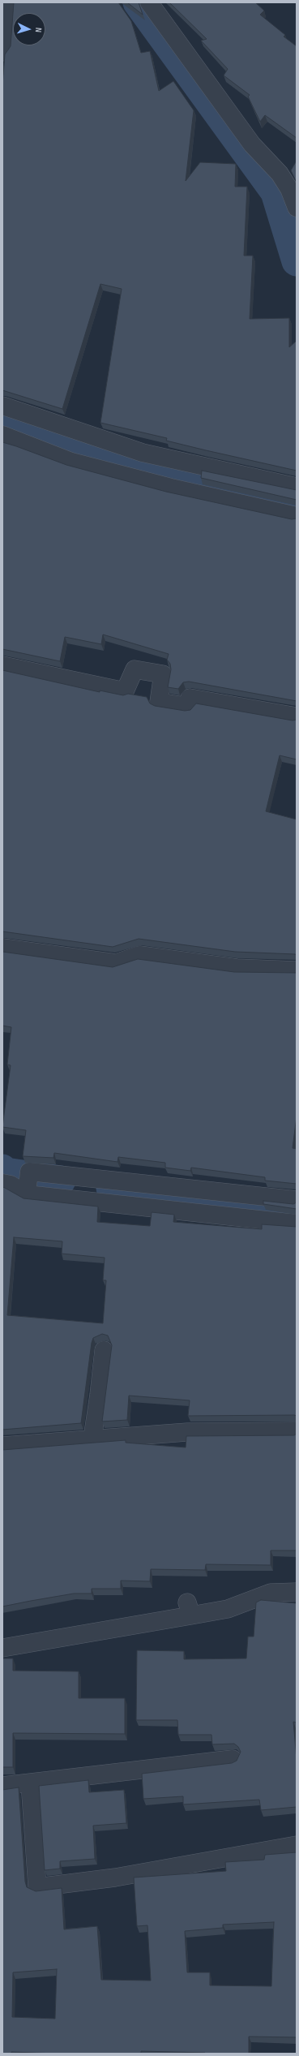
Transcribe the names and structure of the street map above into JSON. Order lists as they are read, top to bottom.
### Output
{
  "north": "right"
}
